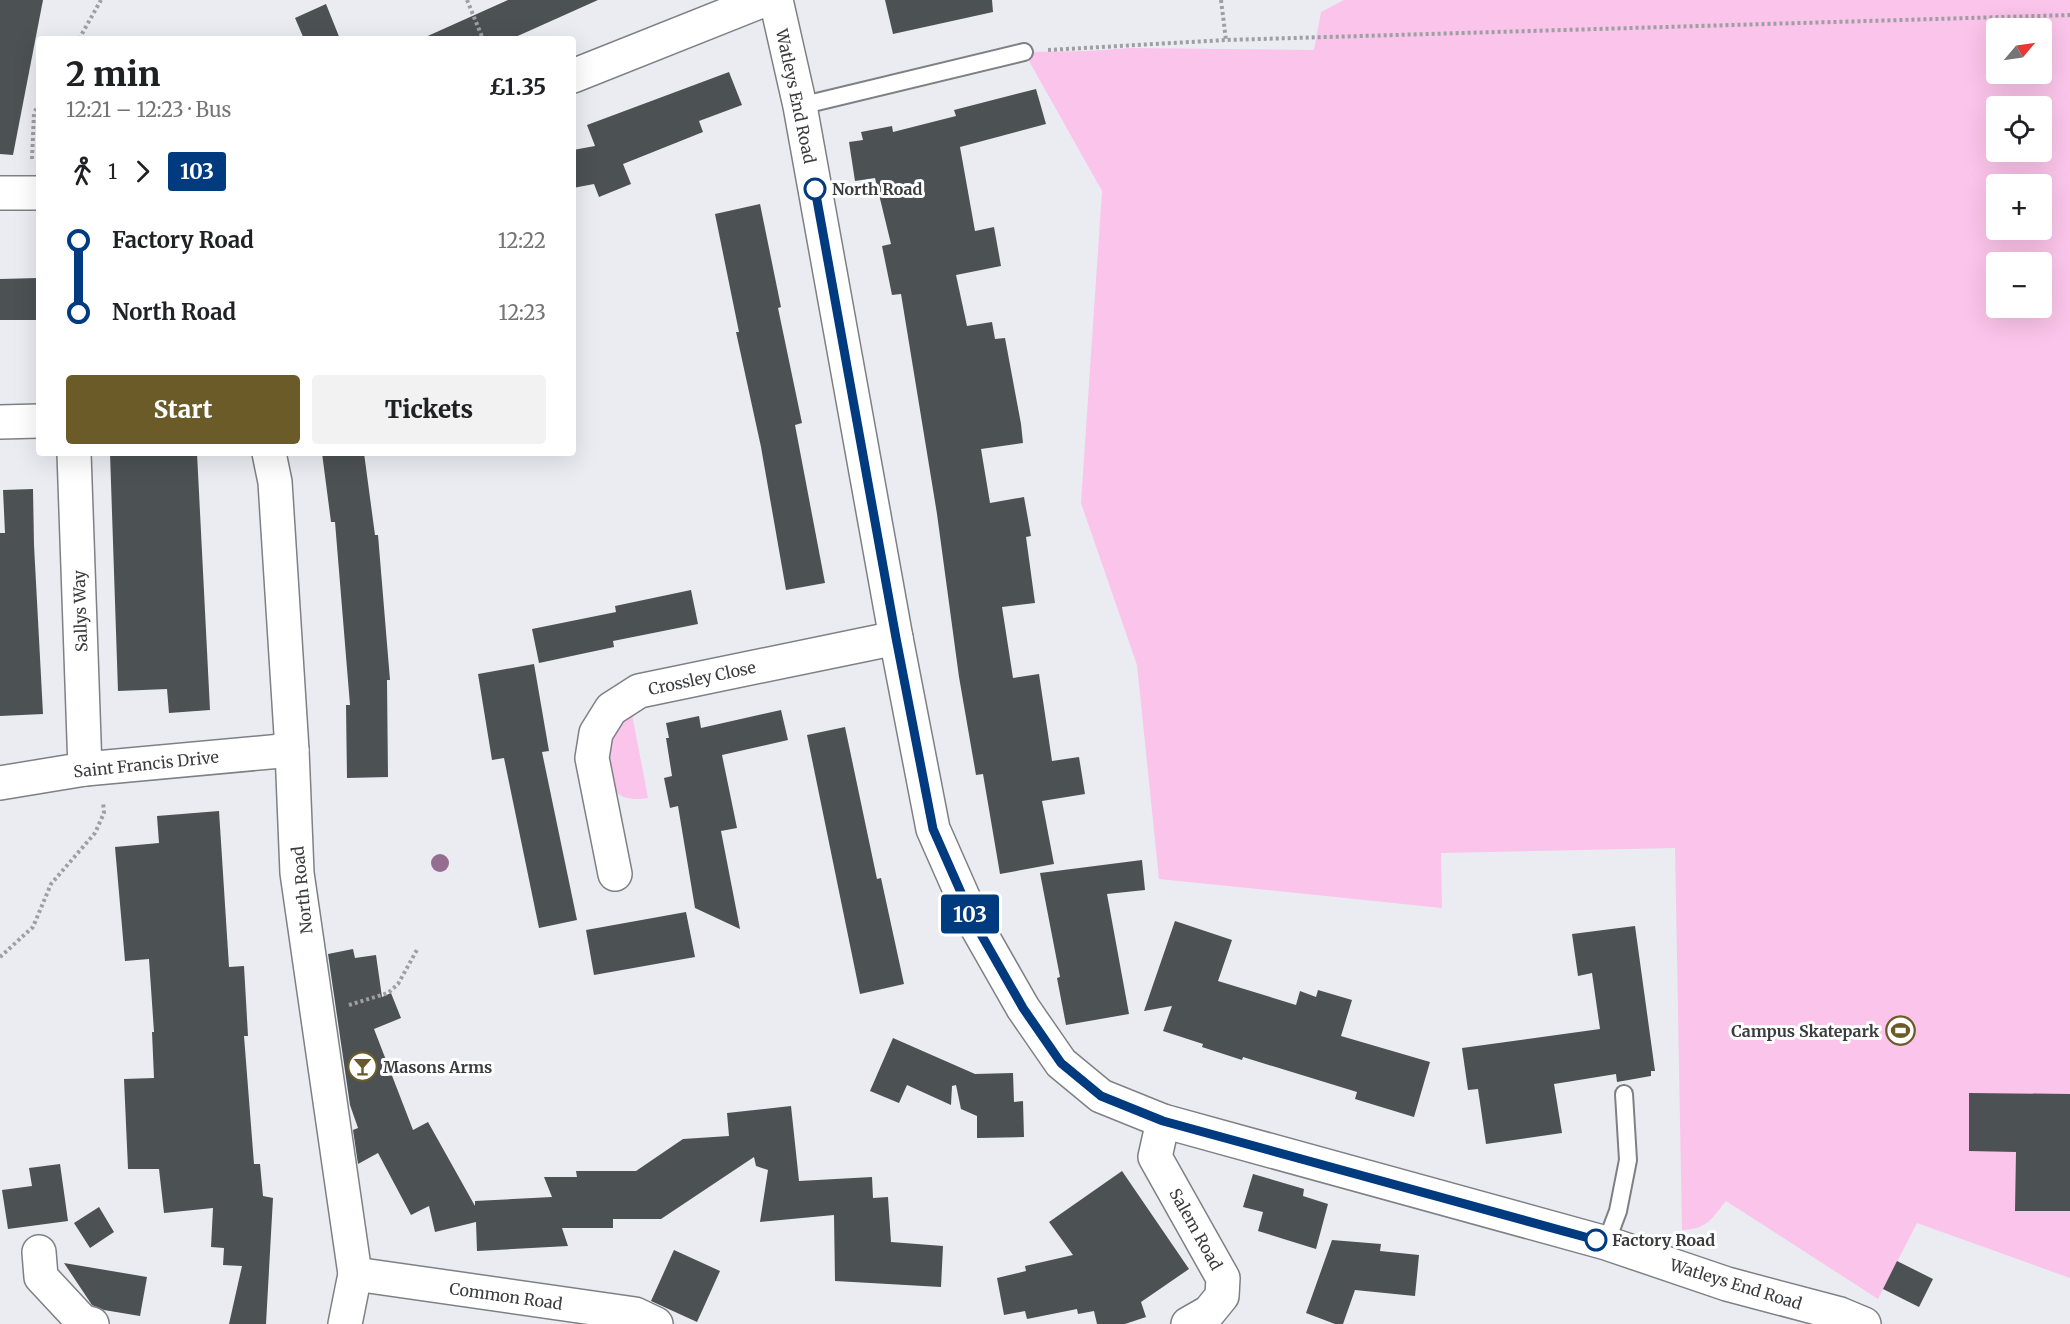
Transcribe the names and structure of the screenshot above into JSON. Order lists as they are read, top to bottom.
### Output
{
  "streets": {
    "street": [
      "Watleys End Road",
      "Sallys Way",
      "Crossley Close",
      "Saint Francis Drive",
      "North Road",
      "Salem Road",
      "Common Road"
    ]
  },
  "crossings": [
    ["Watleys End Road", "Crossley Close"],
    ["Watleys End Road", "Salem Road"],
    ["Sallys Way", "Saint Francis Drive"],
    ["Saint Francis Drive", "North Road"],
    ["North Road", "Common Road"]
  ],
  "places": {
    "other": ["North Road", "Factory Road"],
    "sports": ["Campus Skatepark"],
    "bar": ["Masons Arms"]
  },
  "lines": ["bus line 103"],
  "north": "top right",
  "page": {
    "on_map": "103",
    "map_buttons": ["+", "−"],
    "heading": ["2 min", "12:21 – 12:23 · Bus", "£1.35"],
    "legs": ["1", "103"],
    "list": [
      {
        "name": "Factory Road",
        "value": "12:22"
      },
      {
        "name": "North Road",
        "value": "12:23"
      }
    ],
    "buttons": ["Start", "Tickets"]
  }
}
